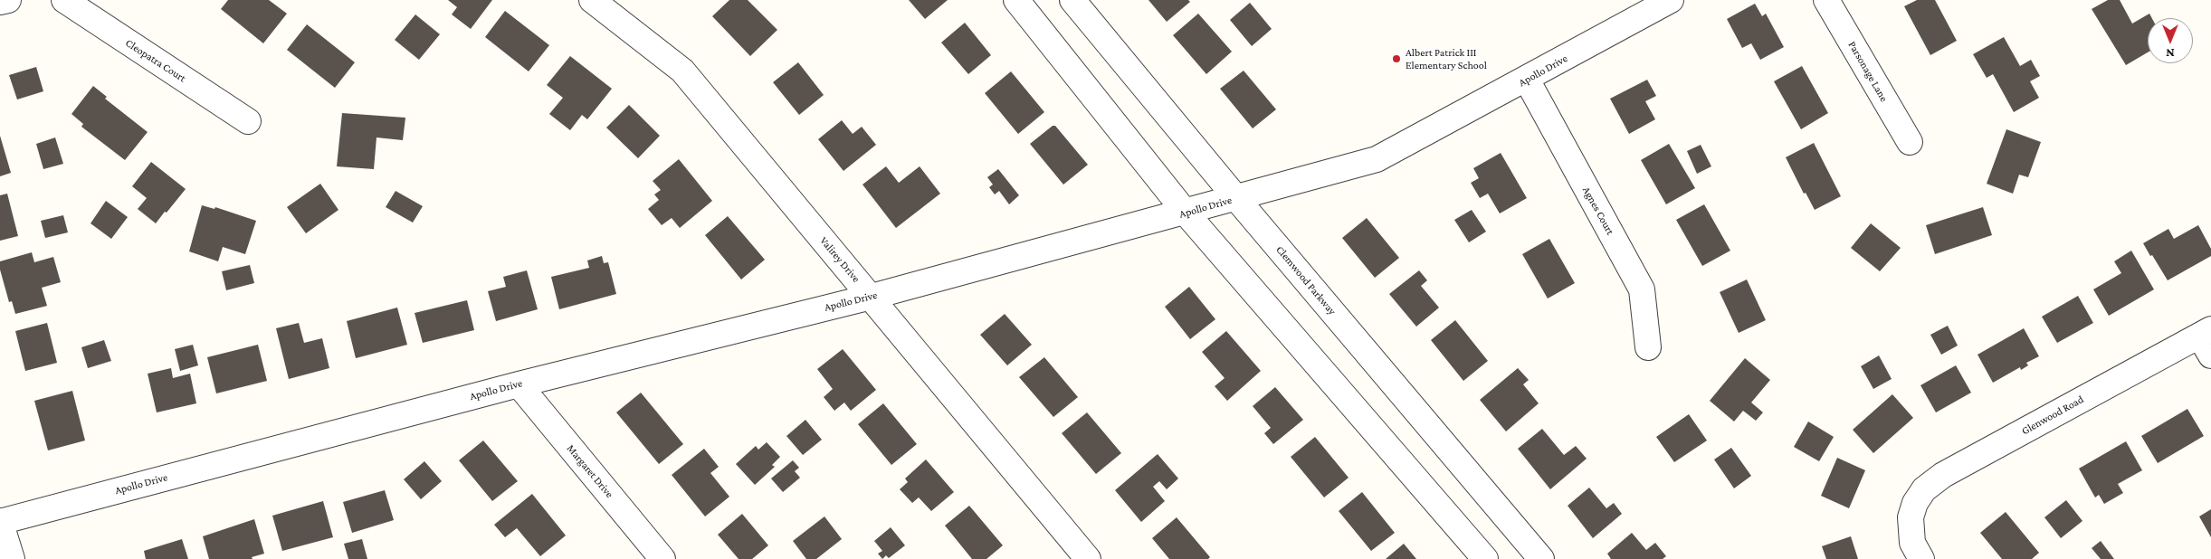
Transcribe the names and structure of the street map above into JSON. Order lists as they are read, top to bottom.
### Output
{
  "streets": {
    "street": [
      "Cleopatra Court",
      "Apollo Drive",
      "Parsonage Lane",
      "Agnes Court",
      "Valirey Drive",
      "Clemwood Parkway",
      "Glenwood Road",
      "Margaret Drive"
    ]
  },
  "crossings": [
    ["Apollo Drive", "Agnes Court"],
    ["Apollo Drive", "Valirey Drive"],
    ["Apollo Drive", "Clemwood Parkway"],
    ["Apollo Drive", "Margaret Drive"]
  ],
  "places": ["Albert Patrick III Elementary School"],
  "north": "bottom"
}
